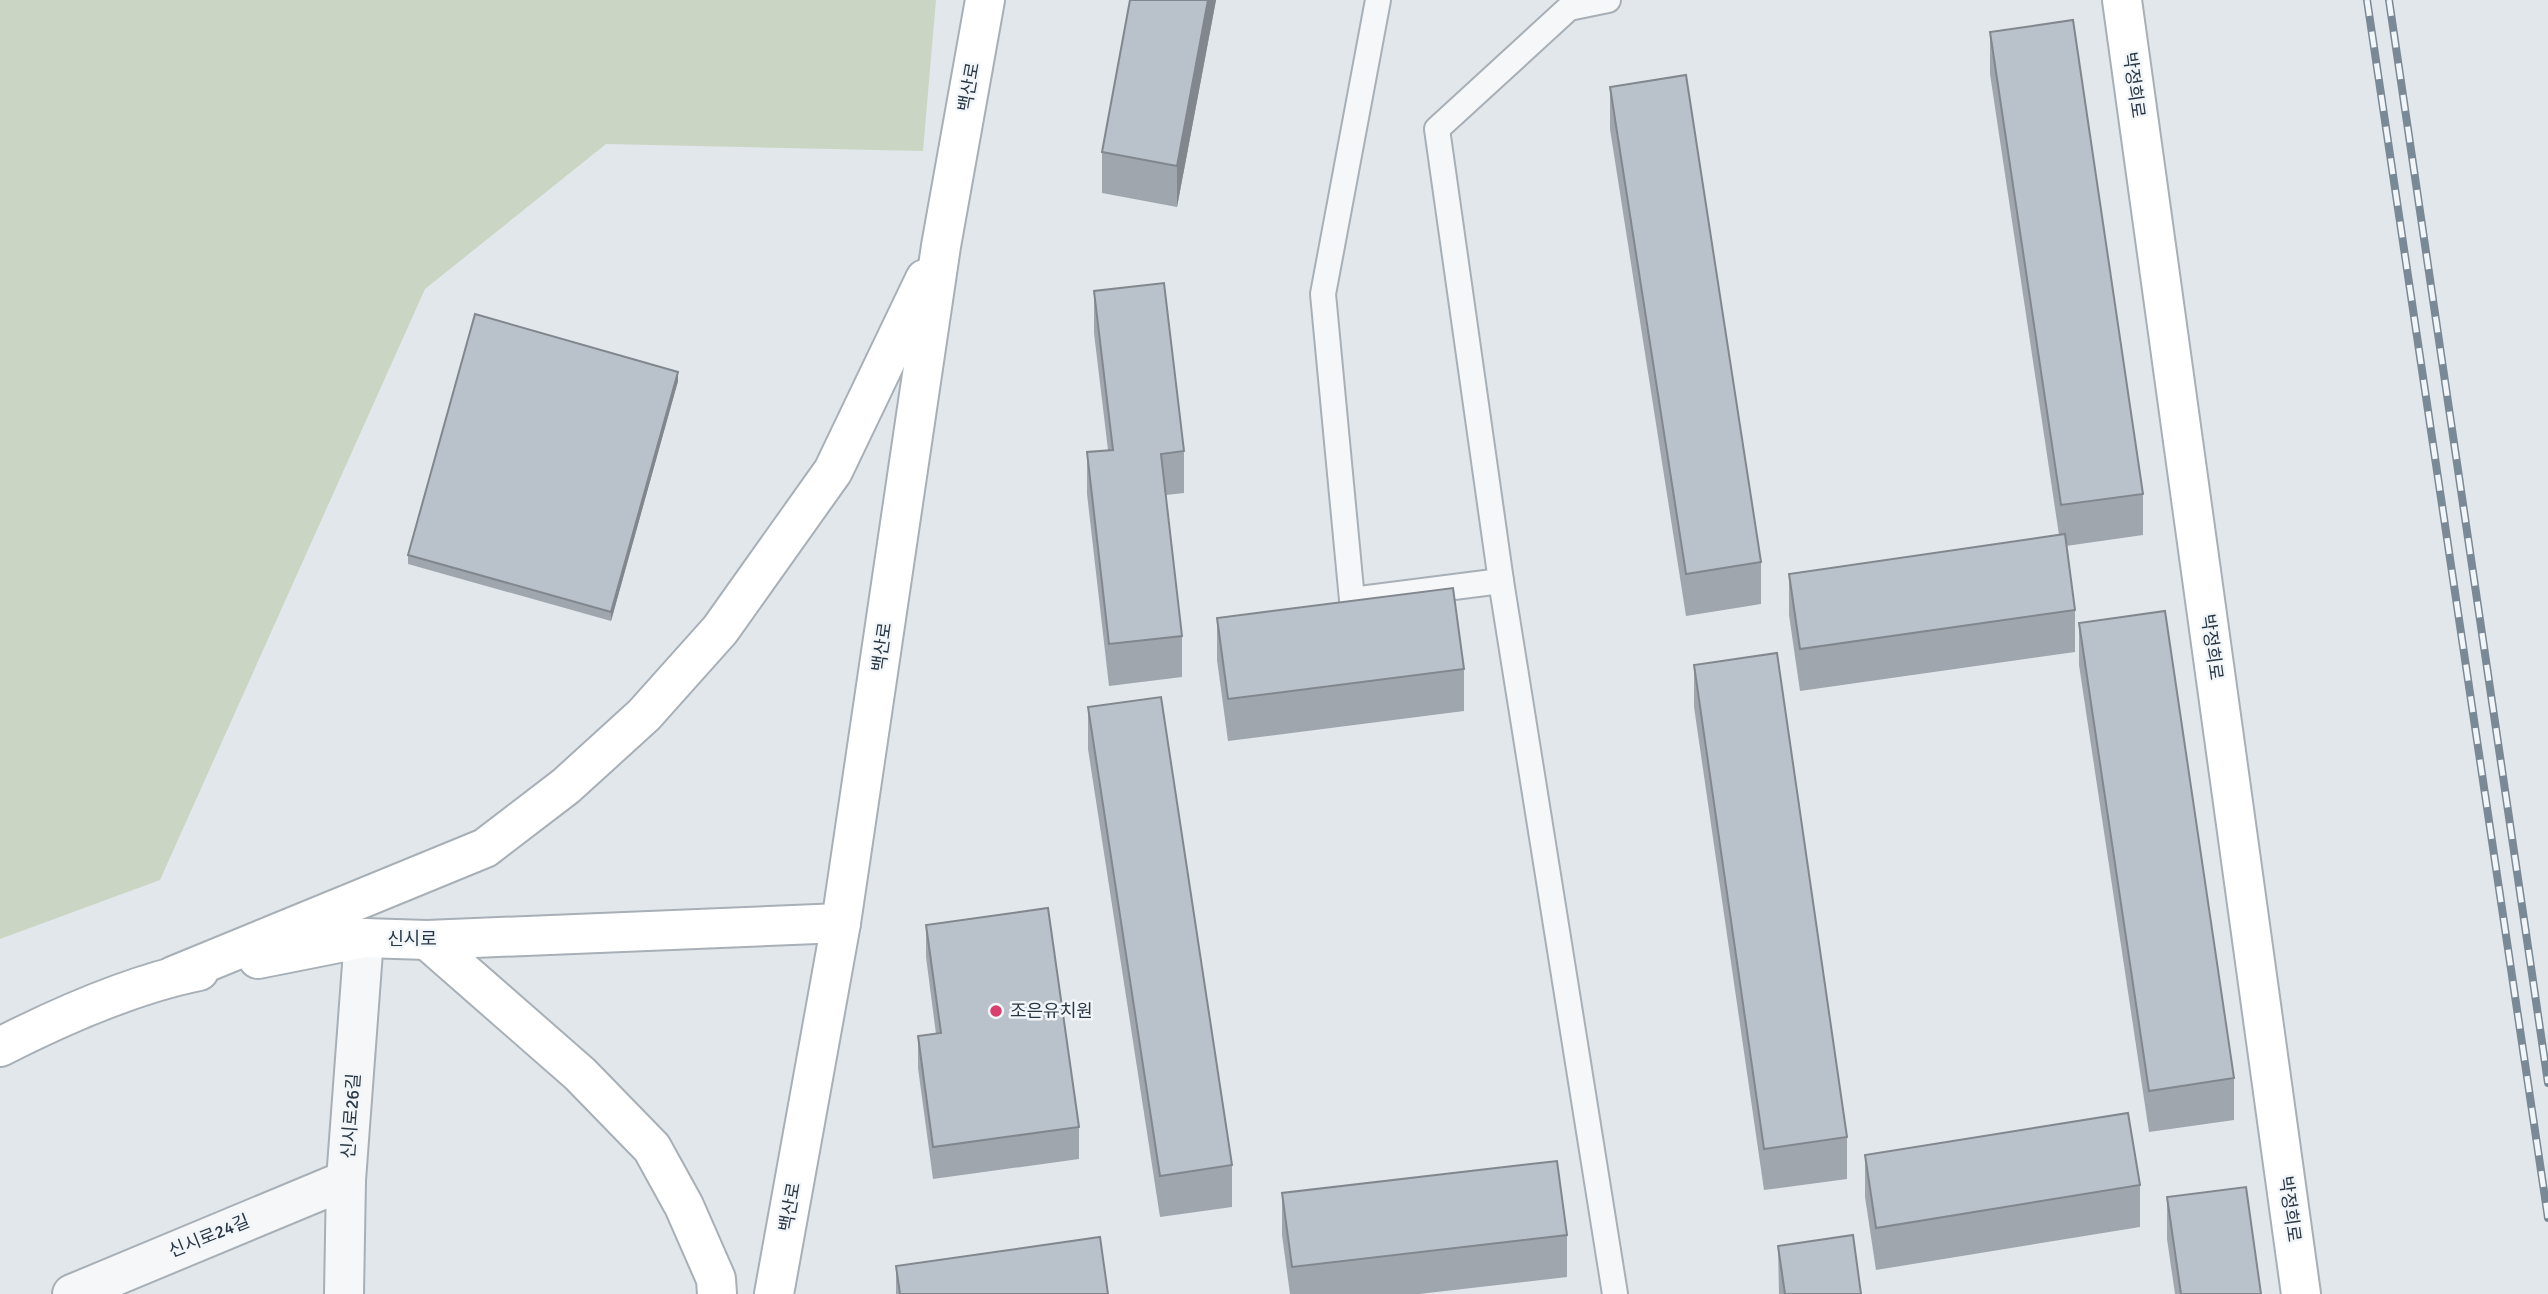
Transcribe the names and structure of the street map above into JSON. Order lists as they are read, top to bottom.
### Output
{
  "streets": {
    "street": [
      "박정희로",
      "백산로",
      "신시로",
      "신시로26길",
      "신시로24길"
    ]
  },
  "crossings": [
    ["백산로", "신시로"],
    ["신시로", "신시로26길"],
    ["신시로26길", "신시로24길"]
  ],
  "places": ["조은유치원"]
}
